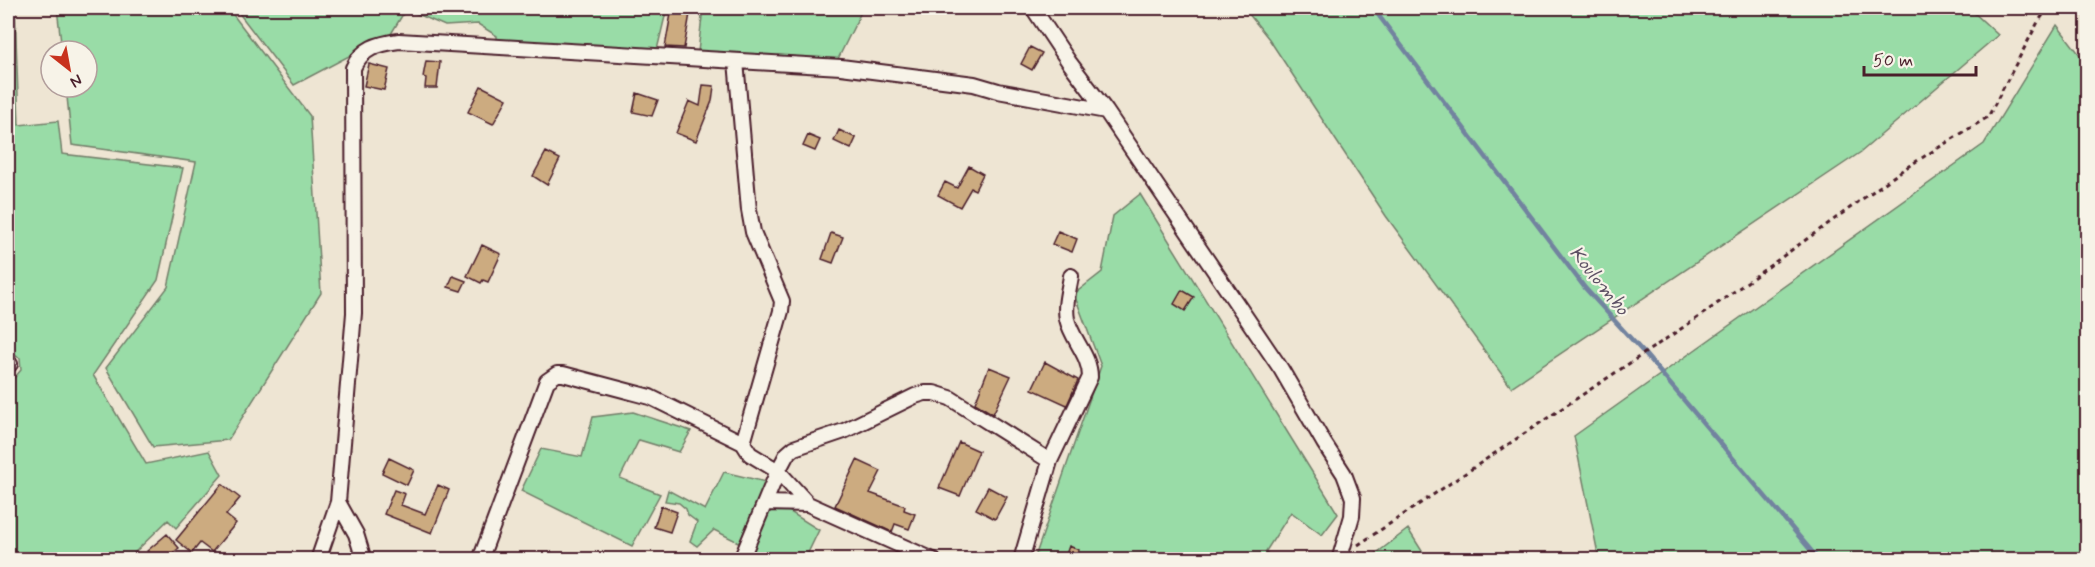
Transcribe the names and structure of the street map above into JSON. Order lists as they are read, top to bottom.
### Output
{
  "water": ["Koulombo"],
  "scale_bar": "50 m",
  "north": "bottom right"
}
